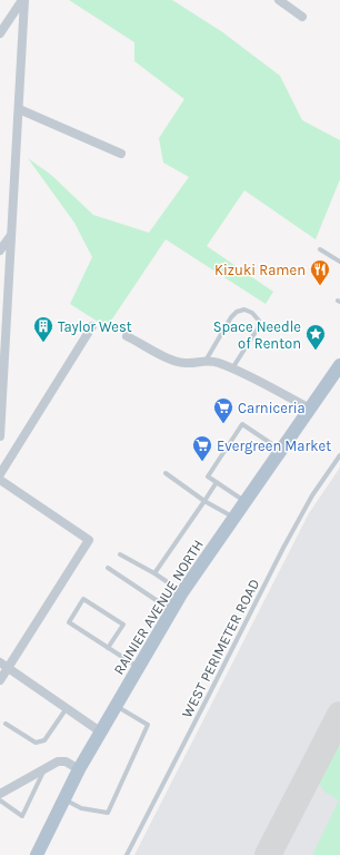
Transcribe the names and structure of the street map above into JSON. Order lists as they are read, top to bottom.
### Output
{
  "streets": {
    "main road": ["RAINIER AVENUE NORTH"],
    "lane": ["WEST PERIMETER ROAD"]
  },
  "places": {
    "restaurant": ["Kizuki Ramen"],
    "building": ["Taylor West"],
    "place": ["Space Needle of Renton"],
    "supermarket": ["Carniceria", "Evergreen Market"]
  }
}
